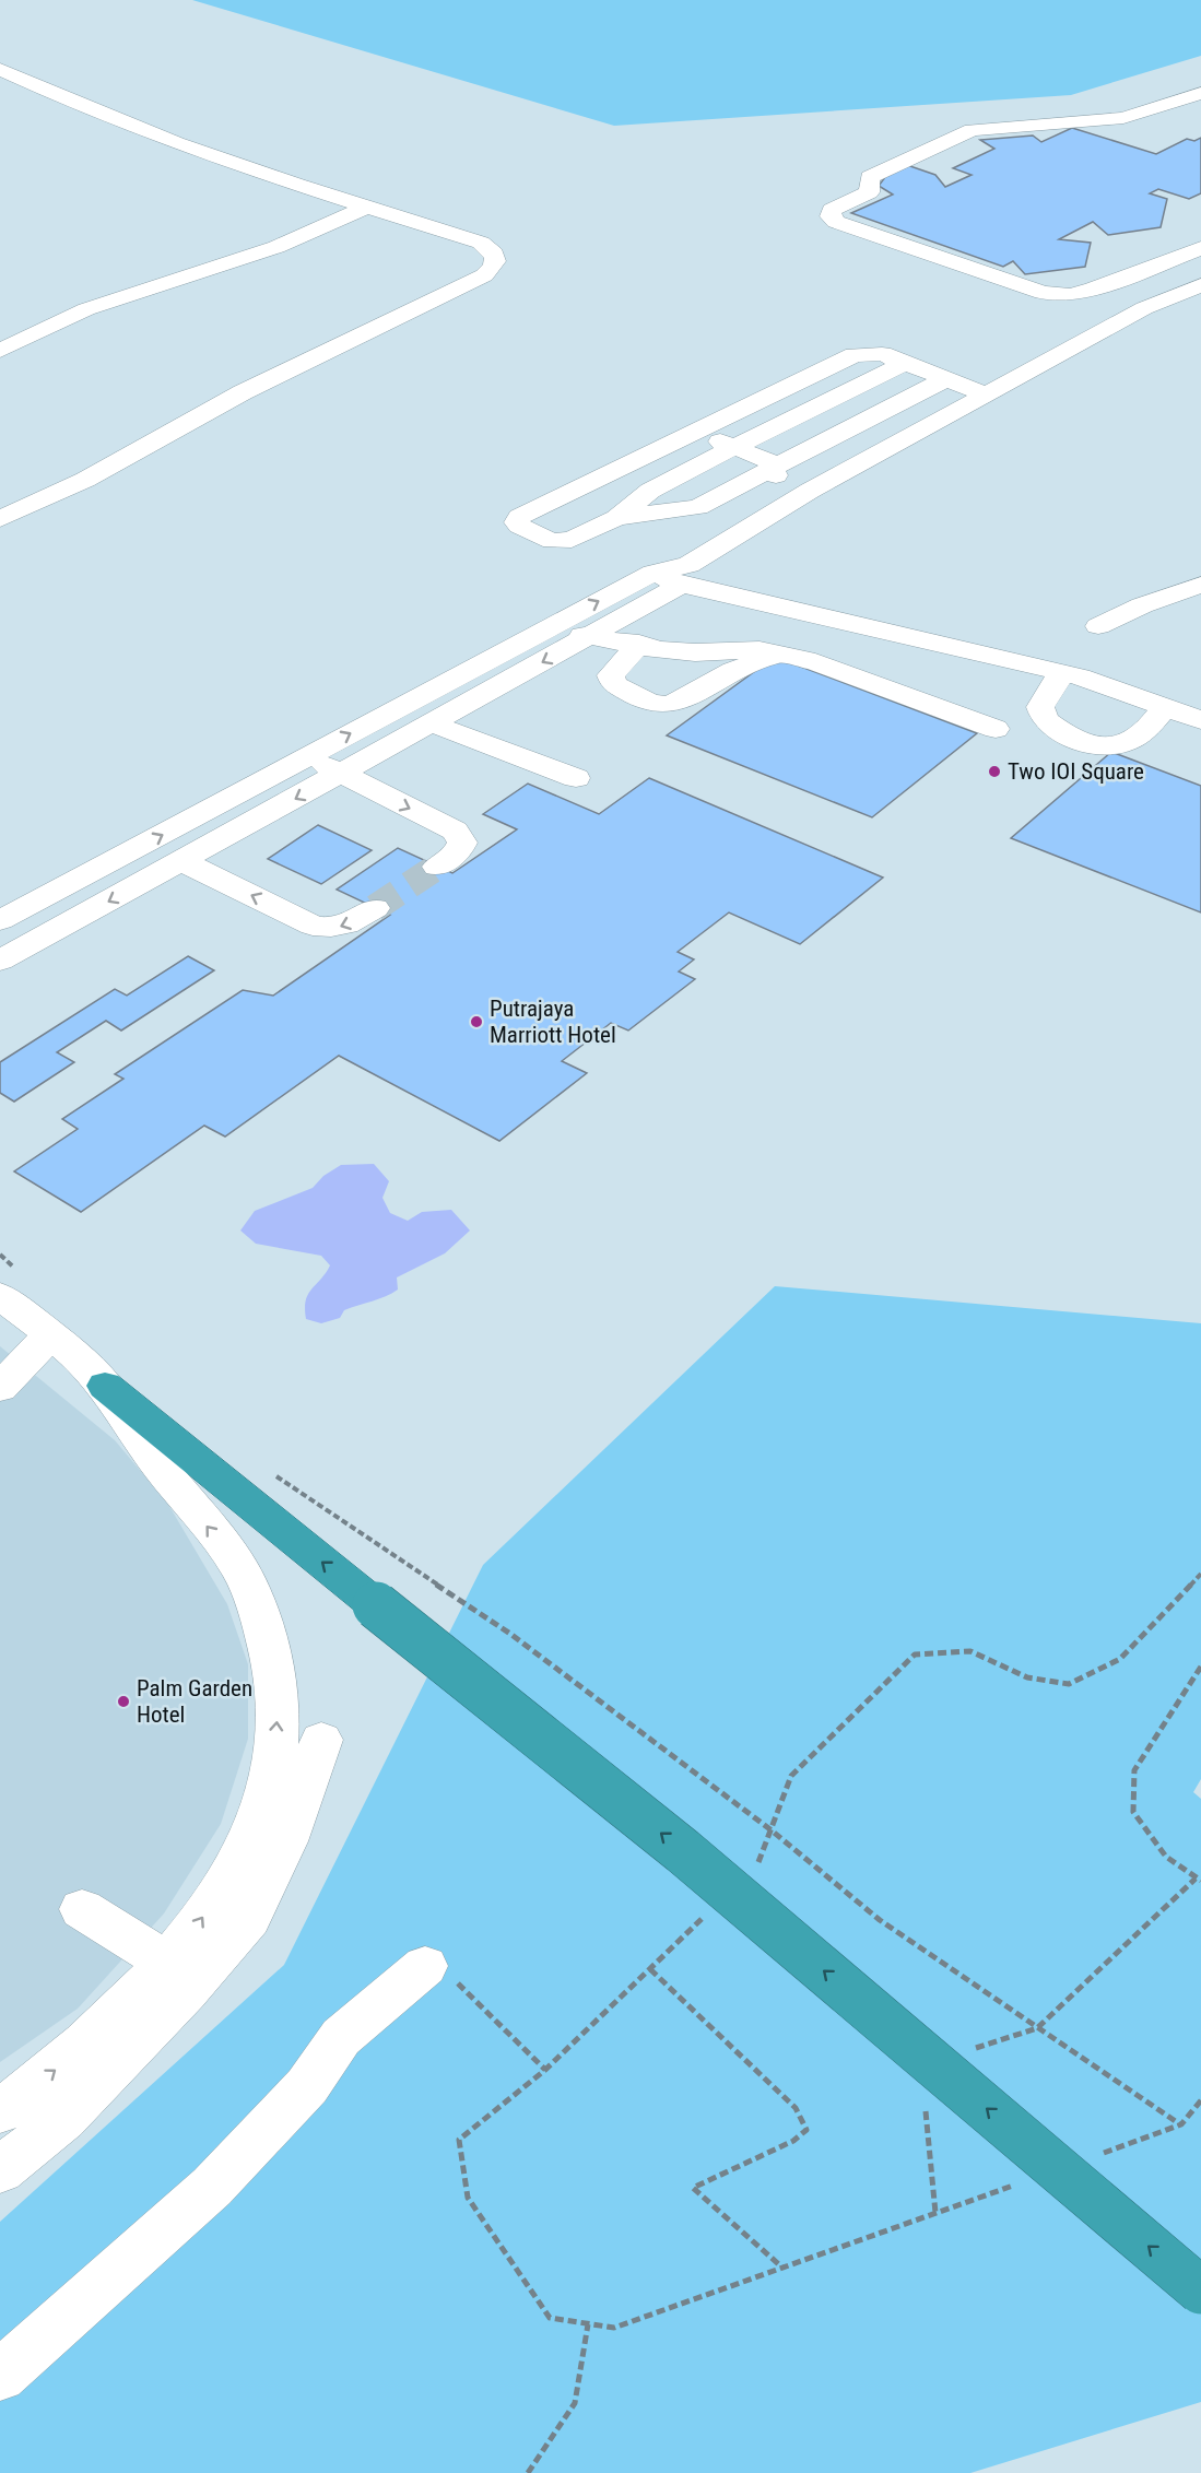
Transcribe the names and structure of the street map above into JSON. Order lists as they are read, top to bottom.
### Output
{
  "places": ["Two IOI Square", "Putrajaya Marriott Hotel", "Palm Garden Hotel"]
}
